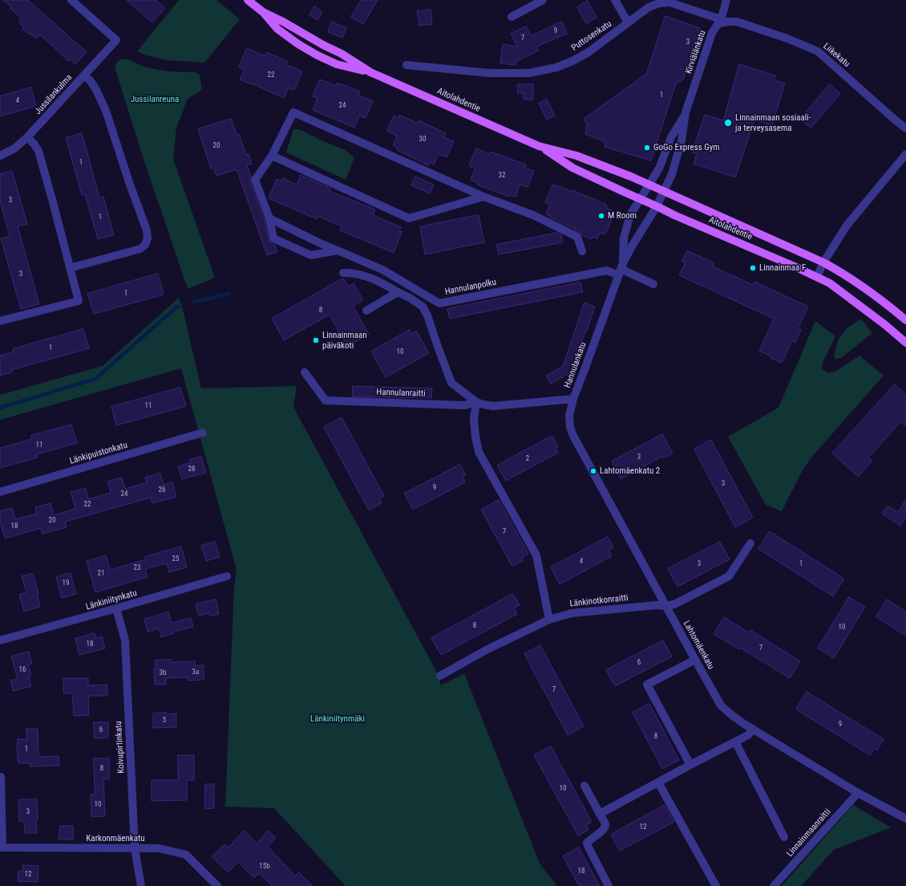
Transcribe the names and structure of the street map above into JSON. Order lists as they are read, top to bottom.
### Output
{
  "streets": {
    "main road": ["Aitolahdentie"],
    "street": [
      "Puttosenkatu",
      "Kirviälänkatu",
      "Liikekatu",
      "Jussilankulma",
      "Hannulanpolku",
      "Hannulankatu",
      "Hannulanraitti",
      "Länkipuistonkatu",
      "Länkiniitynkatu",
      "Länkinotkonraitti",
      "Lahtomäenkatu",
      "Koivupirtinkatu",
      "Linnainmaanraitti",
      "Karkonmäenkatu"
    ]
  },
  "crossings": [
    ["Puttosenkatu", "Kirviälänkatu"],
    ["Puttosenkatu", "Liikekatu"],
    ["Kirviälänkatu", "Liikekatu"],
    ["Kirviälänkatu", "Aitolahdentie"],
    ["Kirviälänkatu", "Hannulankatu"],
    ["Aitolahdentie", "Hannulankatu"],
    ["Hannulanpolku", "Hannulankatu"],
    ["Hannulankatu", "Hannulanraitti"],
    ["Hannulankatu", "Lahtomäenkatu"],
    ["Länkiniitynkatu", "Koivupirtinkatu"],
    ["Länkinotkonraitti", "Lahtomäenkatu"],
    ["Lahtomäenkatu", "Linnainmaanraitti"],
    ["Koivupirtinkatu", "Karkonmäenkatu"]
  ],
  "parks": ["Jussilanreuna", "Länkiniitynmäki"],
  "places": [
    "Linnainmaan sosiaali- ja terveysasema",
    "GoGo Express Gym",
    "M Room",
    "Linnainmaa F",
    "Linnainmaan päiväkoti",
    "Lahtomäenkatu 2"
  ],
  "house_numbers": [
    "9",
    "7",
    "3",
    "22",
    "1",
    "4",
    "24",
    "30",
    "20",
    "1",
    "32",
    "3",
    "1",
    "3",
    "1",
    "8",
    "1",
    "10",
    "11",
    "11",
    "3",
    "2",
    "28",
    "3",
    "9",
    "26",
    "24",
    "22",
    "20",
    "18",
    "7",
    "25",
    "4",
    "3",
    "1",
    "23",
    "21",
    "19",
    "8",
    "10",
    "18",
    "7",
    "6",
    "16",
    "3a",
    "3b",
    "7",
    "5",
    "9",
    "6",
    "8",
    "1",
    "8",
    "10",
    "10",
    "3",
    "12",
    "15b",
    "18",
    "12"
  ]
}
